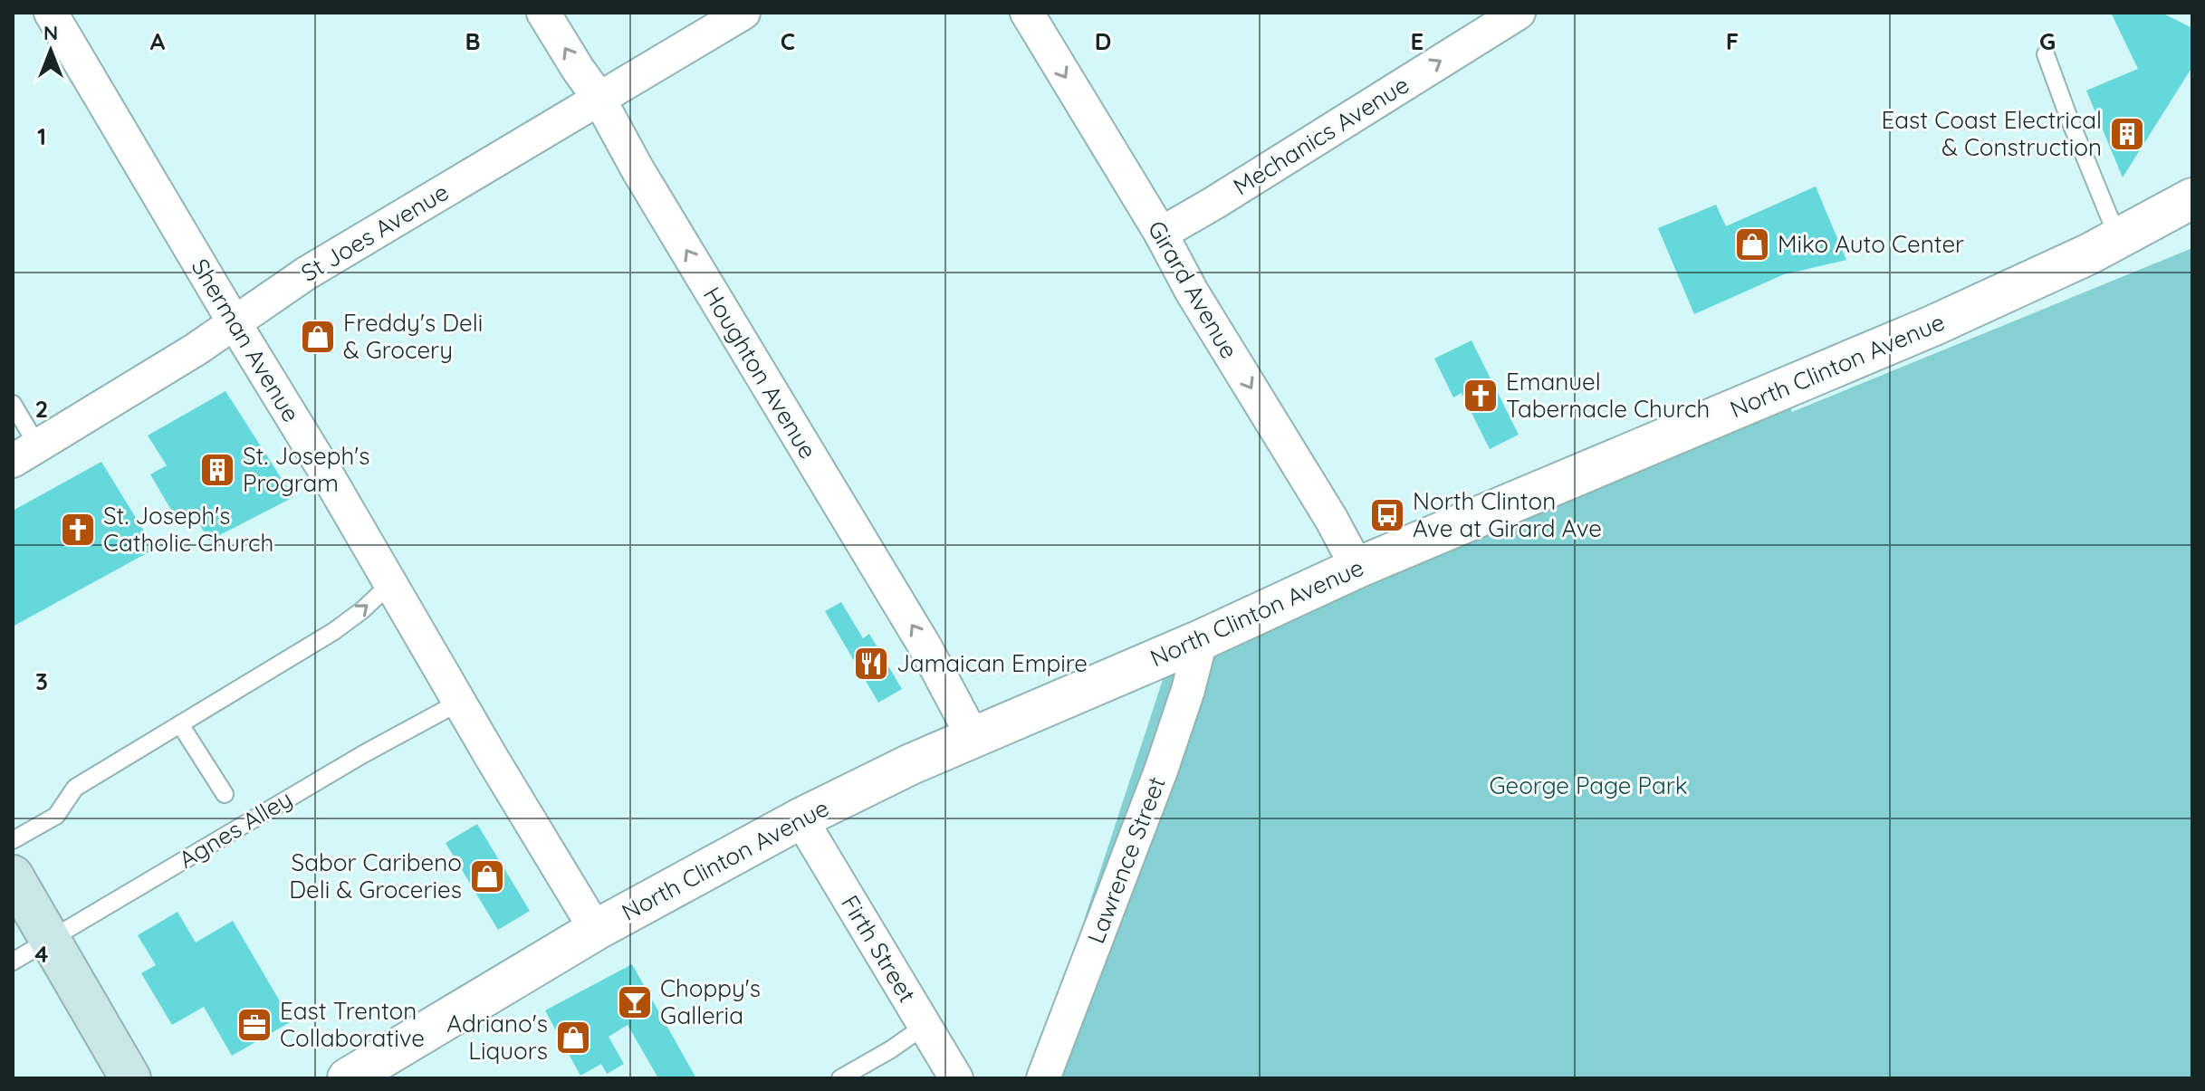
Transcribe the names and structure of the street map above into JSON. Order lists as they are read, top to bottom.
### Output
{
  "streets": {
    "street": [
      "Mechanics Avenue",
      "St Joes Avenue",
      "Girard Avenue",
      "Sherman Avenue",
      "North Clinton Avenue",
      "Houghton Avenue",
      "Lawrence Street",
      "Firth Street"
    ],
    "lane": ["Agnes Alley"]
  },
  "crossings": [
    ["Mechanics Avenue", "Girard Avenue"],
    ["St Joes Avenue", "Sherman Avenue"],
    ["St Joes Avenue", "Houghton Avenue"],
    ["Girard Avenue", "North Clinton Avenue"],
    ["Sherman Avenue", "North Clinton Avenue"],
    ["Sherman Avenue", "Agnes Alley"],
    ["North Clinton Avenue", "Houghton Avenue"],
    ["North Clinton Avenue", "Lawrence Street"],
    ["North Clinton Avenue", "Firth Street"]
  ],
  "one_way": ["Mechanics Avenue", "Girard Avenue", "Houghton Avenue"],
  "parks": ["George Page Park"],
  "places": {
    "building": ["East Coast Electrical & Construction", "St. Joseph's Program"],
    "shop": [
      "Miko Auto Center",
      "Freddy's Deli & Grocery",
      "Sabor Caribeno Deli & Groceries",
      "Adriano's Liquors"
    ],
    "church": ["Emanuel Tabernacle Church", "St. Joseph's Catholic Church"],
    "bus stop": ["North Clinton Ave at Girard Ave"],
    "restaurant": ["Jamaican Empire"],
    "bar": ["Choppy's Galleria"],
    "office": ["East Trenton Collaborative"]
  },
  "north": "top",
  "grid": {
    "columns": [
      "A",
      "B",
      "C",
      "D",
      "E",
      "F",
      "G"
    ],
    "rows": [
      "1",
      "2",
      "3",
      "4"
    ]
  }
}
